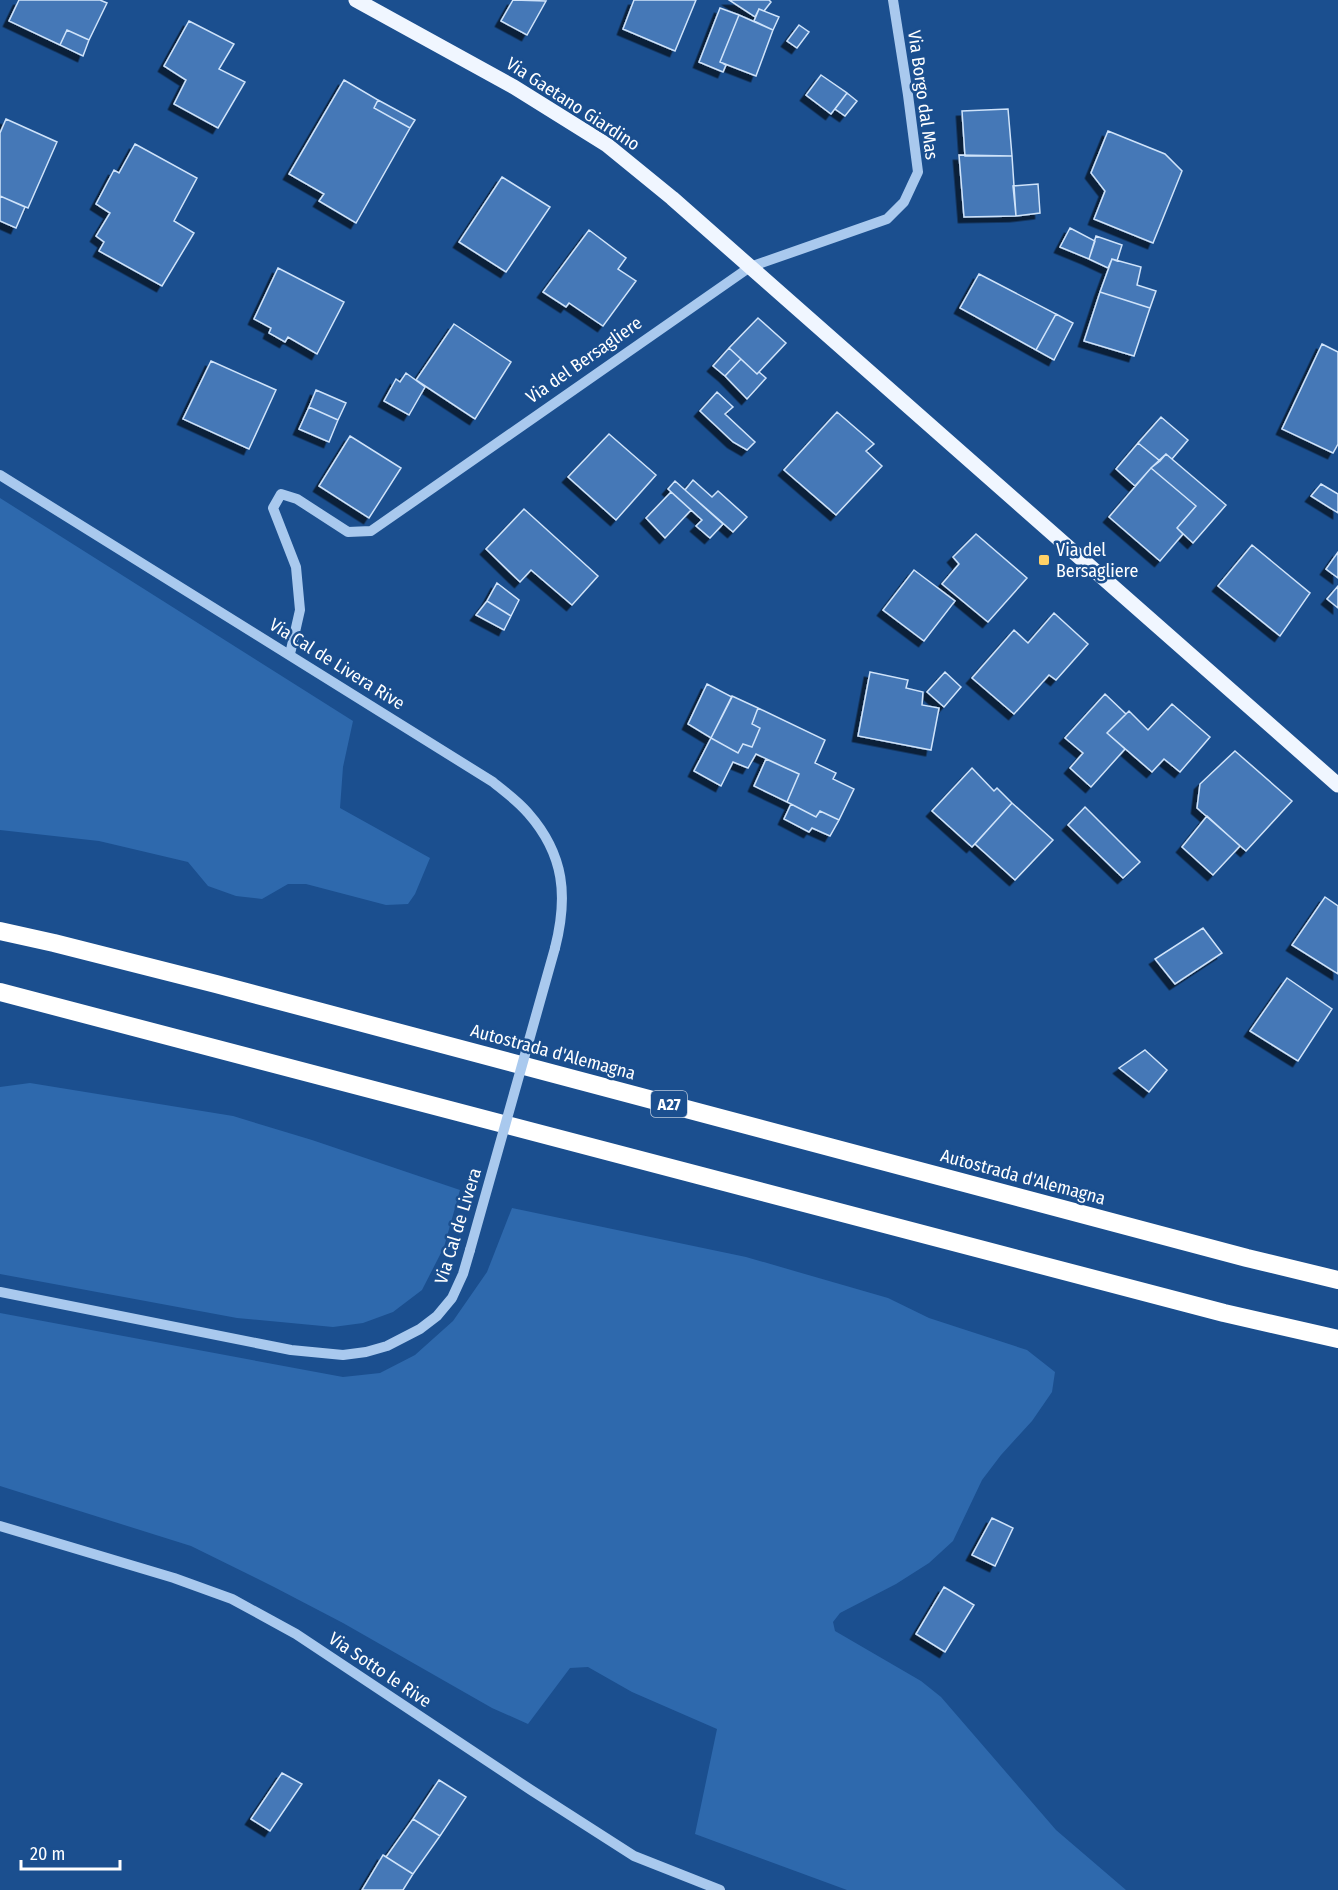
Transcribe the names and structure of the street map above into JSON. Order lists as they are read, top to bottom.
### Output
{
  "streets": {
    "highway": ["Autostrada d'Alemagna", "A27"],
    "main road": ["Via Gaetano Giardino"],
    "street": [
      "Via Borgo dal Mas",
      "Via del Bersagliere",
      "Via Cal de Livera Rive",
      "Via Cal de Livera",
      "Via Sotto le Rive"
    ]
  },
  "crossings": [
    ["Via Borgo dal Mas", "Via Gaetano Giardino"],
    ["Via Borgo dal Mas", "Via del Bersagliere"],
    ["Via Gaetano Giardino", "Via del Bersagliere"],
    ["Via del Bersagliere", "Via Cal de Livera Rive"],
    ["Via Cal de Livera Rive", "Via Cal de Livera"]
  ],
  "places": {
    "transit": ["Via del Bersagliere"]
  },
  "scale_bar": "20 m"
}
